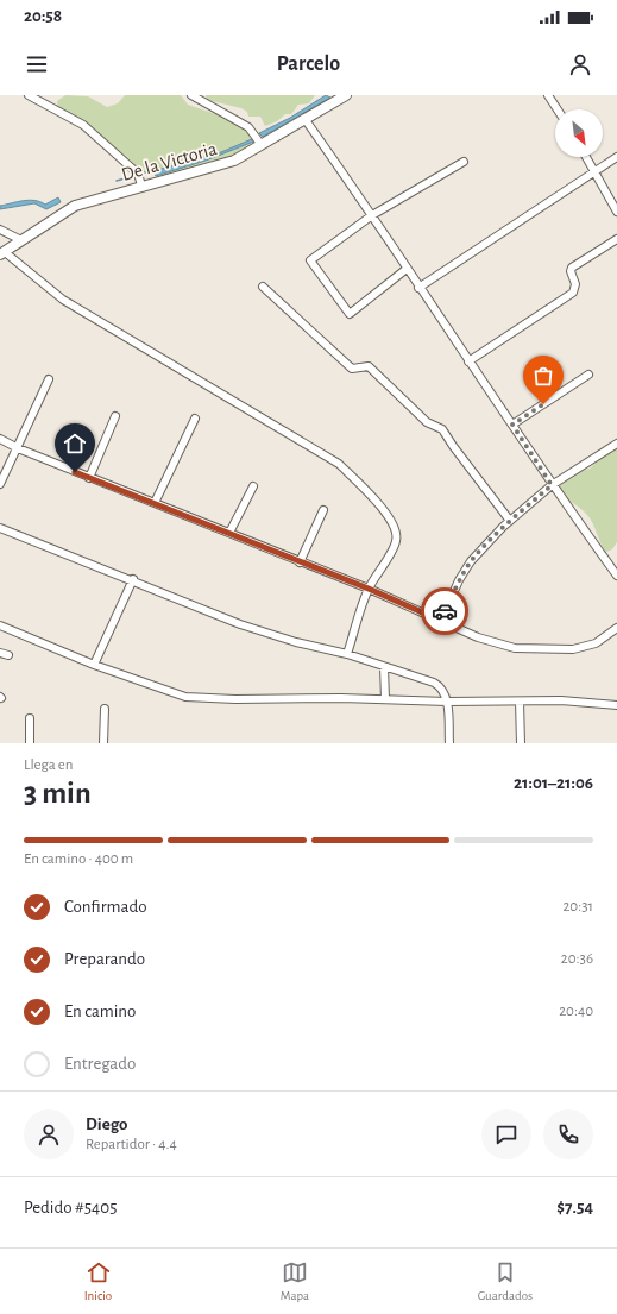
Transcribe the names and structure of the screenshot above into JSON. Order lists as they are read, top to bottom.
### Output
{
  "streets": {
    "main road": ["De la Victoria"]
  },
  "north": "bottom right",
  "page": {
    "status": "20:58",
    "header": "Parcelo",
    "heading": ["3 min", "Llega en", "21:01–21:06"],
    "panel": [
      "Diego",
      "Repartidor · 4.4",
      "Pedido #5405",
      "$7.54"
    ],
    "bar": "En camino · 400 m",
    "list": [
      ["Confirmado", "20:31"],
      ["Preparando", "20:36"],
      ["En camino", "20:40"],
      "Entregado"
    ],
    "tabs": ["Inicio", "Mapa", "Guardados"]
  }
}
